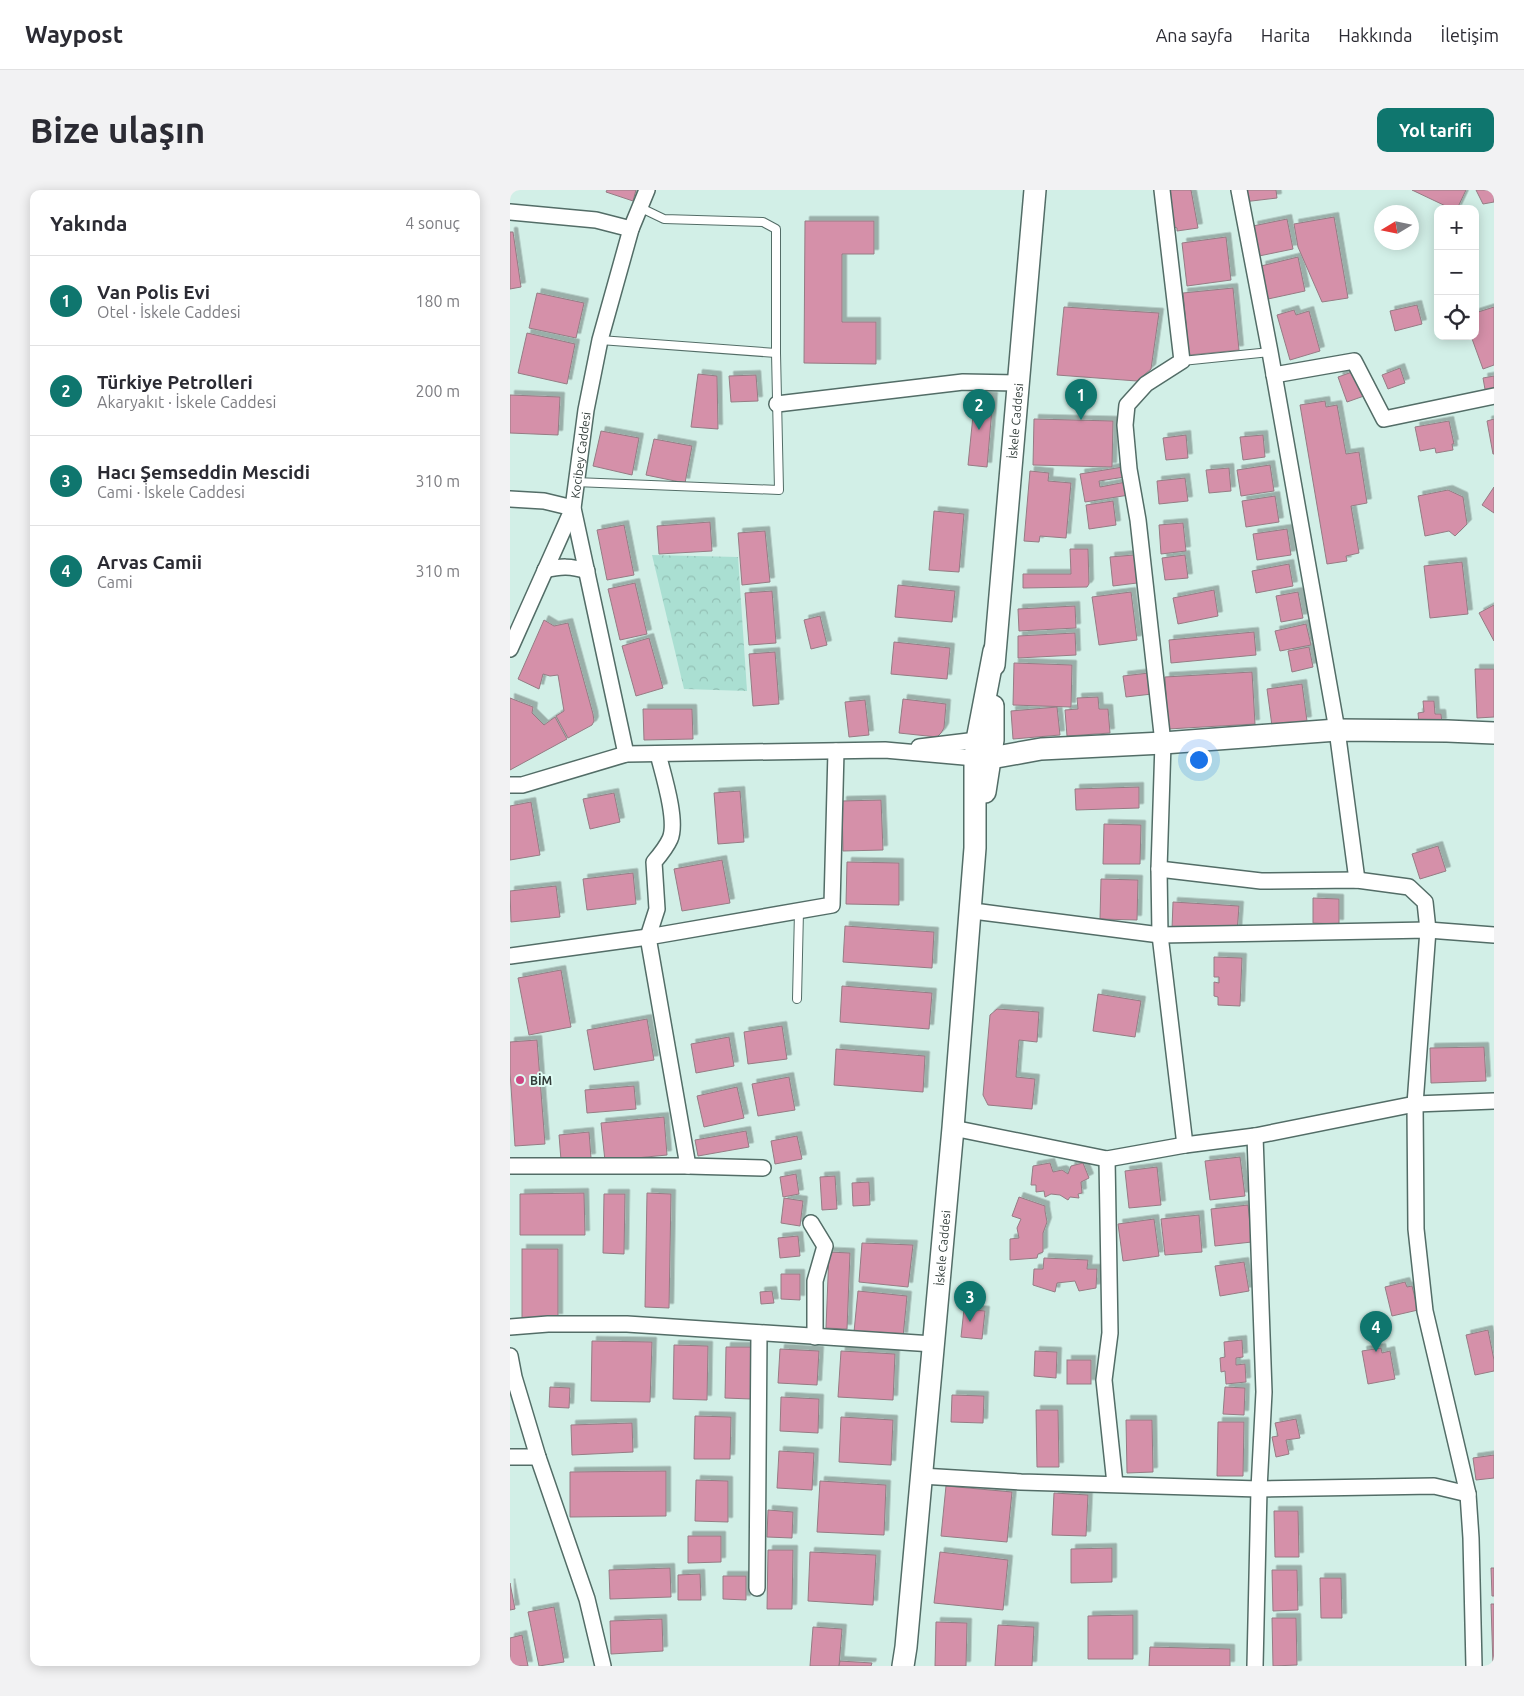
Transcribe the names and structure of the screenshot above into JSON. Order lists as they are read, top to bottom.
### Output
{
  "streets": {
    "main road": ["İskele Caddesi"],
    "street": ["Kocibey Caddesi"]
  },
  "places": ["BİM"],
  "north": "left",
  "page": {
    "header": "Waypost",
    "nav": [
      "Ana sayfa",
      "Harita",
      "Hakkında",
      "İletişim"
    ],
    "buttons": "Yol tarifi",
    "title": "Bize ulaşın",
    "heading": ["Yakında", "4 sonuç"],
    "map_buttons": ["+", "−"],
    "list": [
      {
        "mark": "1",
        "name": "Van Polis Evi",
        "note": "Otel · İskele Caddesi",
        "value": "180 m"
      },
      {
        "mark": "2",
        "name": "Türkiye Petrolleri",
        "note": "Akaryakıt · İskele Caddesi",
        "value": "200 m"
      },
      {
        "mark": "3",
        "name": "Hacı Şemseddin Mescidi",
        "note": "Cami · İskele Caddesi",
        "value": "310 m"
      },
      {
        "mark": "4",
        "name": "Arvas Camii",
        "note": "Cami",
        "value": "310 m"
      }
    ],
    "pins": [
      "1",
      "2",
      "3",
      "4"
    ]
  }
}
